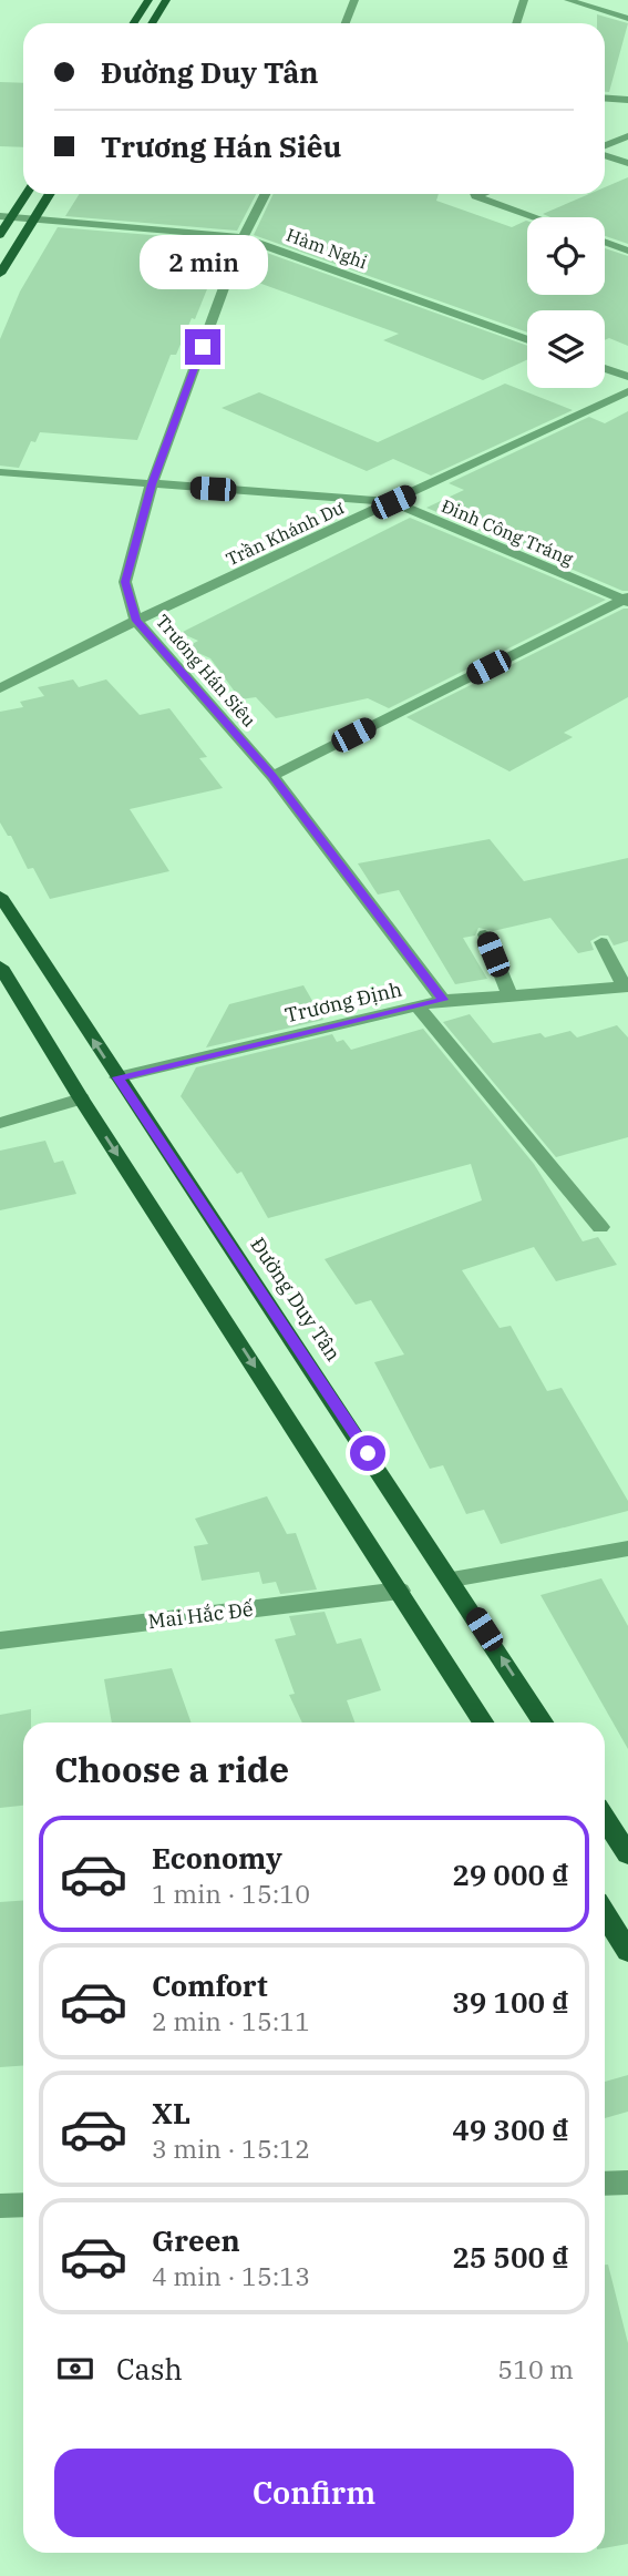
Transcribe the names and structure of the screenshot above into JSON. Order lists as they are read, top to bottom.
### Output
{
  "streets": {
    "main road": ["Đường Duy Tân"],
    "street": [
      "Hàm Nghi",
      "Đinh Công Tráng",
      "Trần Khánh Dư",
      "Trương Hán Siêu",
      "Trương Định",
      "Mai Hắc Đế"
    ]
  },
  "crossings": [
    ["Hàm Nghi", "Trương Hán Siêu"],
    ["Đinh Công Tráng", "Trần Khánh Dư"],
    ["Đinh Công Tráng", "Trương Hán Siêu"],
    ["Trần Khánh Dư", "Trương Hán Siêu"],
    ["Trương Hán Siêu", "Trương Định"],
    ["Trương Định", "Đường Duy Tân"]
  ],
  "page": {
    "banner": ["Đường Duy Tân", "Trương Hán Siêu"],
    "bubble": "2 min",
    "heading": "Choose a ride",
    "list": [
      {
        "name": "Economy",
        "note": "1 min · 15:10",
        "value": "29 000 ₫"
      },
      {
        "name": "Comfort",
        "note": "2 min · 15:11",
        "value": "39 100 ₫"
      },
      {
        "name": "XL",
        "note": "3 min · 15:12",
        "value": "49 300 ₫"
      },
      {
        "name": "Green",
        "note": "4 min · 15:13",
        "value": "25 500 ₫"
      }
    ],
    "pay": ["Cash", "510 m"],
    "buttons": "Confirm"
  }
}
